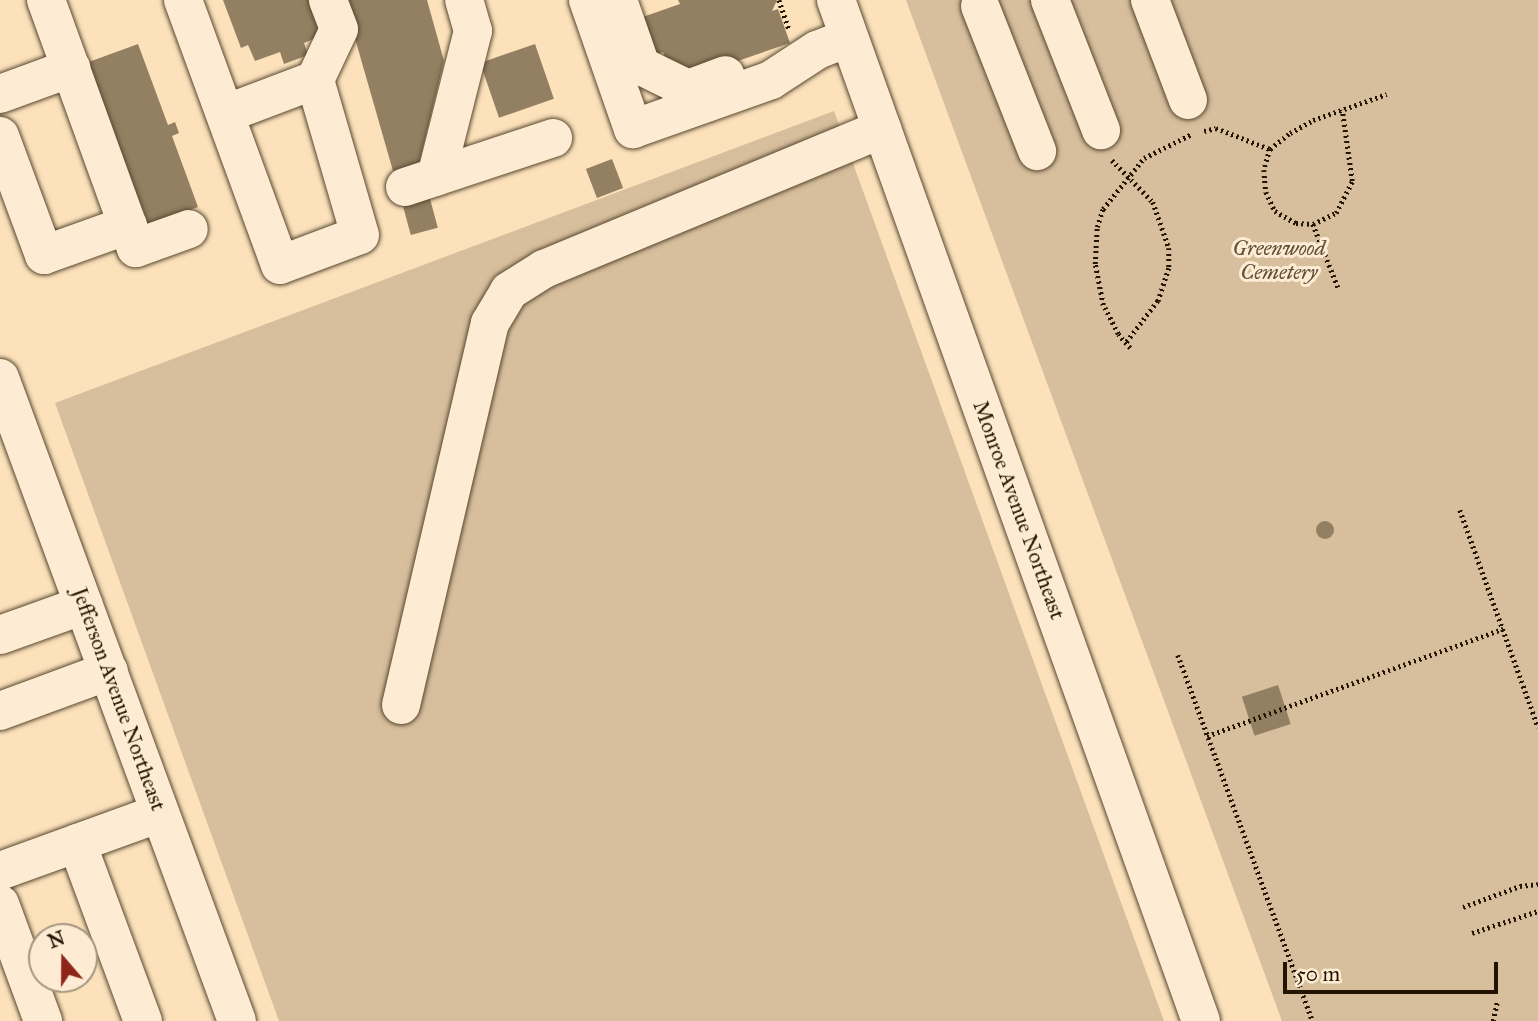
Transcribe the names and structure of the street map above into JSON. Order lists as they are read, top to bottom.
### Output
{
  "streets": {
    "street": ["Monroe Avenue Northeast", "Jefferson Avenue Northeast"]
  },
  "parks": ["Greenwood Cemetery"],
  "scale_bar": "50 m",
  "north": "top"
}
